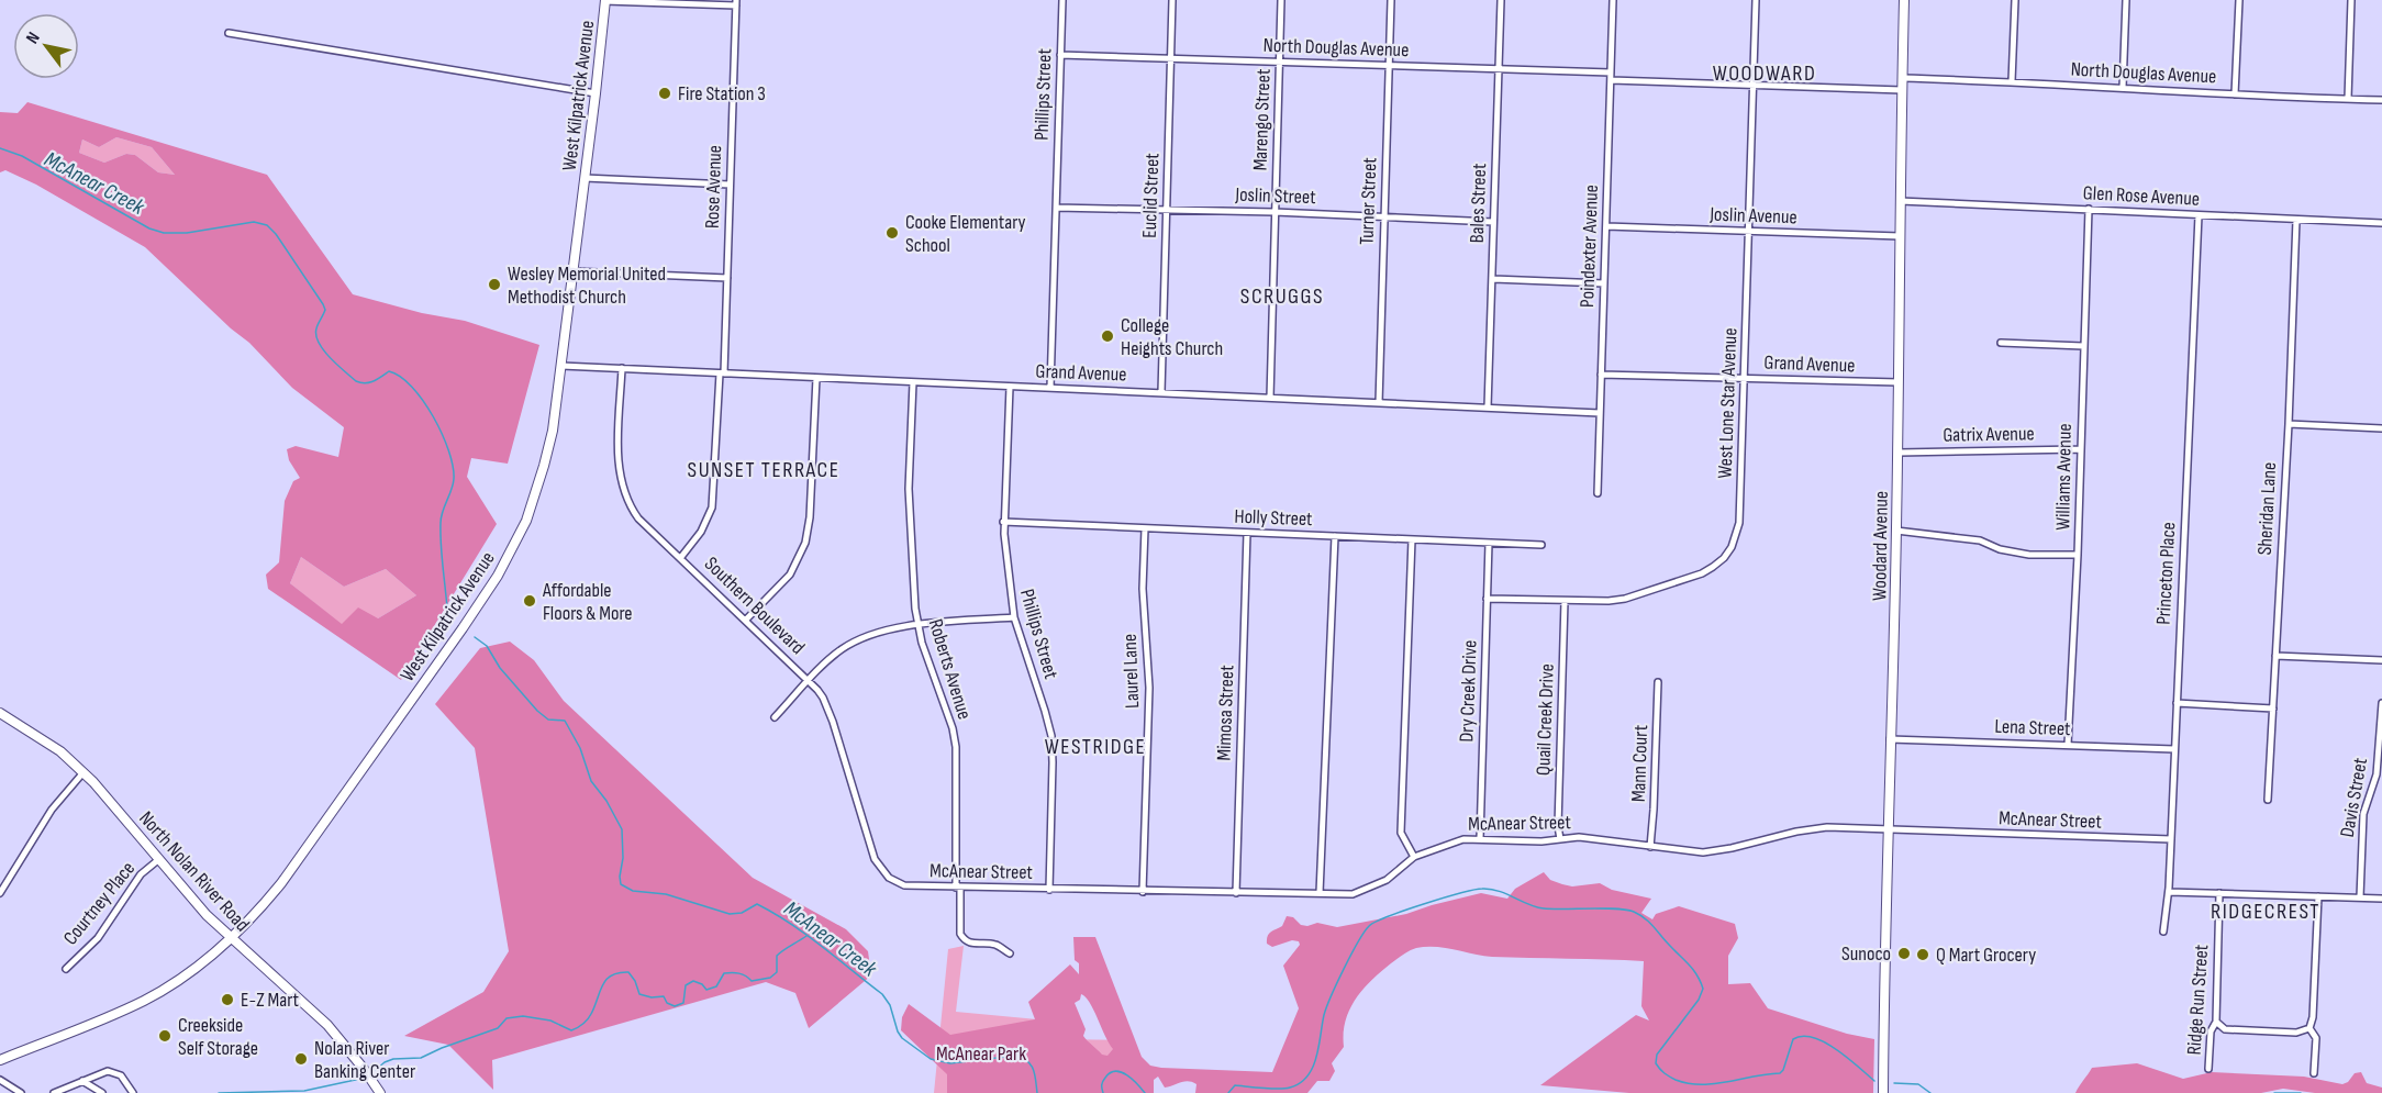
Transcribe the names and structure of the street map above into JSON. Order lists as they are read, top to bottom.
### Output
{
  "streets": {
    "main road": ["West Kilpatrick Avenue", "Woodard Avenue", "North Nolan River Road"],
    "street": [
      "North Douglas Avenue",
      "Phillips Street",
      "Marengo Street",
      "Rose Avenue",
      "Euclid Street",
      "Joslin Street",
      "Glen Rose Avenue",
      "Turner Street",
      "Bales Street",
      "Joslin Avenue",
      "Poindexter Avenue",
      "Grand Avenue",
      "West Lone Star Avenue",
      "Gatrix Avenue",
      "Williams Avenue",
      "Sheridan Lane",
      "Holly Street",
      "Princeton Place",
      "Southern Boulevard",
      "Roberts Avenue",
      "Laurel Lane",
      "Dry Creek Drive",
      "Mimosa Street",
      "Quail Creek Drive",
      "Lena Street",
      "Mann Court",
      "Davis Street",
      "McAnear Street",
      "Courtney Place",
      "Ridge Run Street"
    ]
  },
  "crossings": [
    ["North Douglas Avenue", "Phillips Street"],
    ["North Douglas Avenue", "Marengo Street"],
    ["North Douglas Avenue", "Euclid Street"],
    ["North Douglas Avenue", "Turner Street"],
    ["North Douglas Avenue", "Bales Street"],
    ["North Douglas Avenue", "Poindexter Avenue"],
    ["North Douglas Avenue", "Woodard Avenue"],
    ["Phillips Street", "Joslin Street"],
    ["Phillips Street", "Grand Avenue"],
    ["Phillips Street", "Holly Street"],
    ["Phillips Street", "McAnear Street"],
    ["West Kilpatrick Avenue", "Grand Avenue"],
    ["West Kilpatrick Avenue", "North Nolan River Road"],
    ["Marengo Street", "Joslin Street"],
    ["Marengo Street", "Grand Avenue"],
    ["Rose Avenue", "Grand Avenue"],
    ["Rose Avenue", "Southern Boulevard"],
    ["Euclid Street", "Joslin Street"],
    ["Euclid Street", "Grand Avenue"],
    ["Joslin Street", "Turner Street"],
    ["Joslin Street", "Bales Street"],
    ["Glen Rose Avenue", "Williams Avenue"],
    ["Glen Rose Avenue", "Sheridan Lane"],
    ["Glen Rose Avenue", "Woodard Avenue"],
    ["Glen Rose Avenue", "Princeton Place"],
    ["Turner Street", "Grand Avenue"],
    ["Bales Street", "Grand Avenue"],
    ["Joslin Avenue", "Poindexter Avenue"],
    ["Joslin Avenue", "West Lone Star Avenue"],
    ["Joslin Avenue", "Woodard Avenue"],
    ["Poindexter Avenue", "Grand Avenue"],
    ["Grand Avenue", "West Lone Star Avenue"],
    ["Grand Avenue", "Woodard Avenue"],
    ["Grand Avenue", "Southern Boulevard"],
    ["Grand Avenue", "Roberts Avenue"],
    ["West Lone Star Avenue", "Dry Creek Drive"],
    ["West Lone Star Avenue", "Quail Creek Drive"],
    ["Gatrix Avenue", "Williams Avenue"],
    ["Gatrix Avenue", "Woodard Avenue"],
    ["Williams Avenue", "Lena Street"],
    ["Holly Street", "Laurel Lane"],
    ["Holly Street", "Dry Creek Drive"],
    ["Holly Street", "Mimosa Street"],
    ["Woodard Avenue", "Lena Street"],
    ["Woodard Avenue", "McAnear Street"],
    ["Princeton Place", "Lena Street"],
    ["Princeton Place", "McAnear Street"],
    ["Southern Boulevard", "McAnear Street"],
    ["Roberts Avenue", "McAnear Street"],
    ["Laurel Lane", "McAnear Street"],
    ["Dry Creek Drive", "McAnear Street"],
    ["Mimosa Street", "McAnear Street"],
    ["Quail Creek Drive", "McAnear Street"],
    ["Mann Court", "McAnear Street"],
    ["North Nolan River Road", "Courtney Place"]
  ],
  "districts": [
    "WOODWARD",
    "SCRUGGS",
    "SUNSET TERRACE",
    "WESTRIDGE",
    "RIDGECREST"
  ],
  "water": ["McAnear Creek"],
  "parks": ["McAnear Park"],
  "places": [
    "Fire Station 3",
    "Cooke Elementary School",
    "Wesley Memorial United Methodist Church",
    "College Heights Church",
    "Affordable Floors & More",
    "Sunoco",
    "Q Mart Grocery",
    "E-Z Mart",
    "Creekside Self Storage",
    "Nolan River Banking Center"
  ],
  "north": "top left"
}
